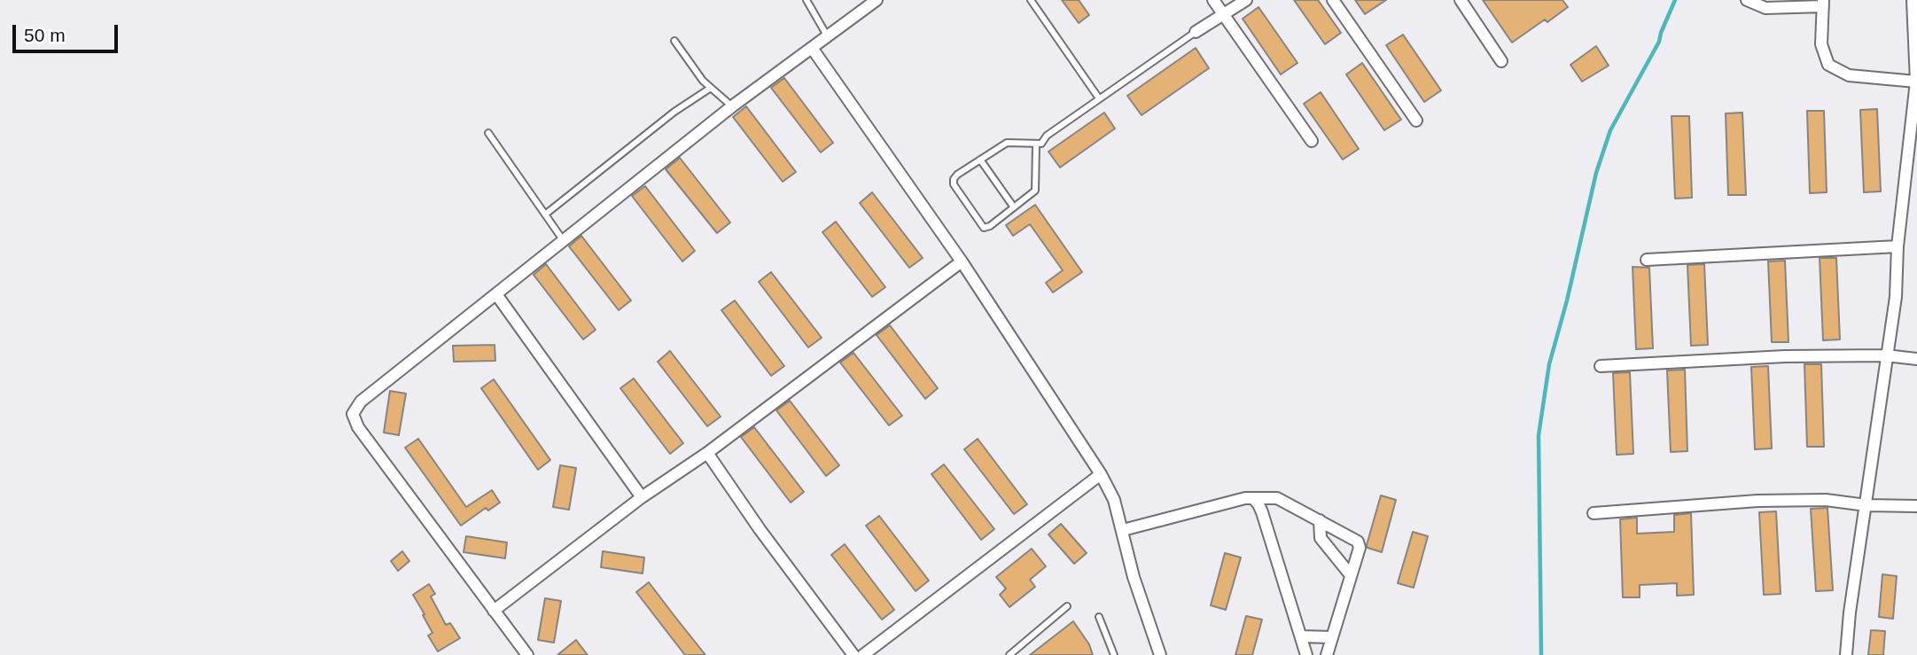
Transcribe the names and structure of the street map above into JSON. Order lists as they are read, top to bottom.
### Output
{
  "scale_bar": "50 m"
}
